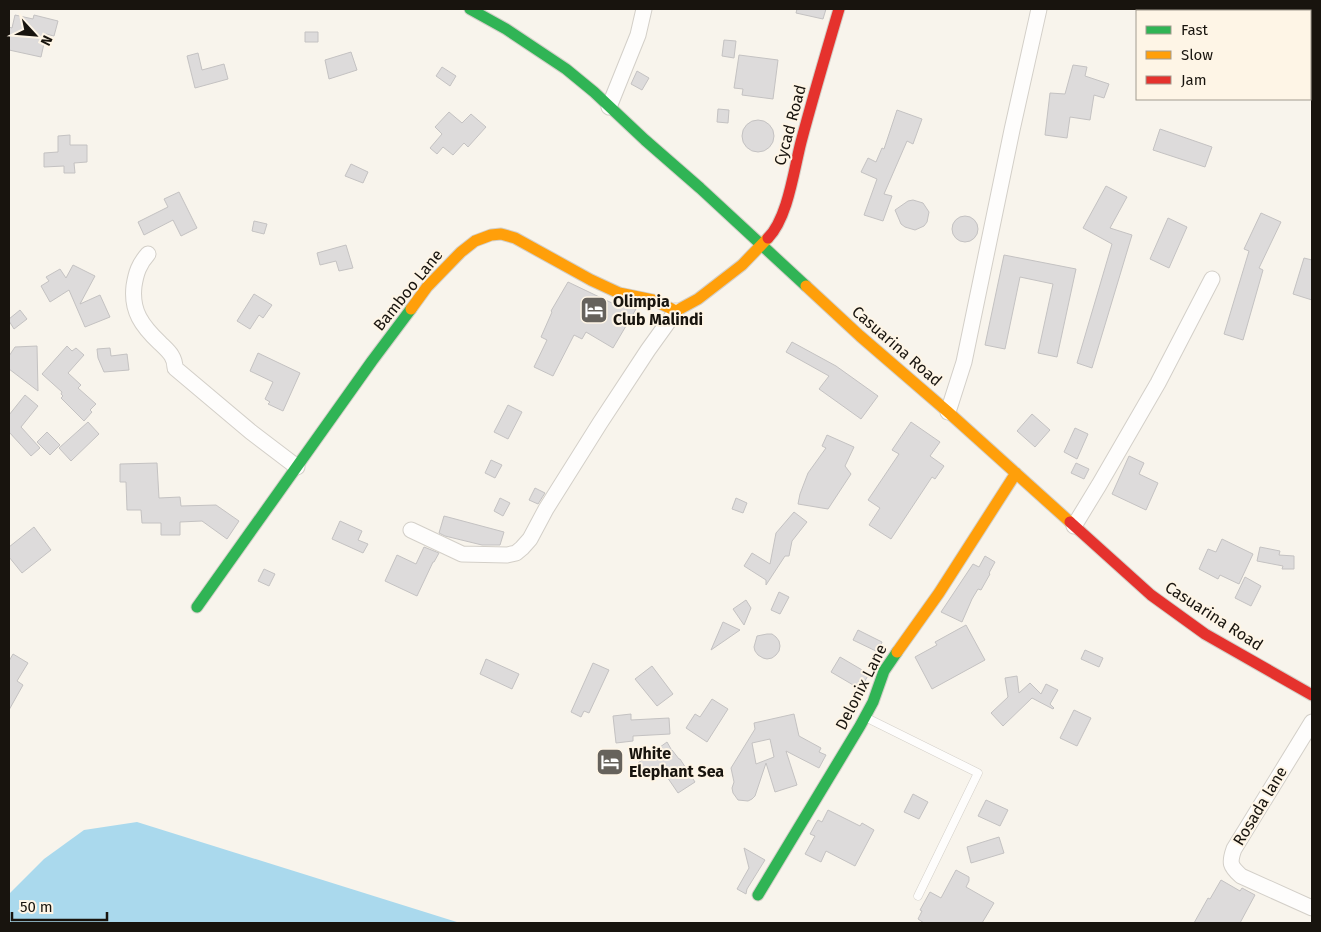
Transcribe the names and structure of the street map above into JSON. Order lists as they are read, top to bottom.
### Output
{
  "streets": {
    "street": [
      "Cycad Road",
      "Bamboo Lane",
      "Casuarina Road",
      "Delonix Lane",
      "Rosada lane"
    ]
  },
  "crossings": [
    ["Cycad Road", "Casuarina Road"],
    ["Casuarina Road", "Delonix Lane"]
  ],
  "places": {
    "hotel": ["Olimpia Club Malindi", "White Elephant Sea"]
  },
  "legend": ["Fast", "Slow", "Jam"],
  "scale_bar": "50 m",
  "north": "bottom right"
}
